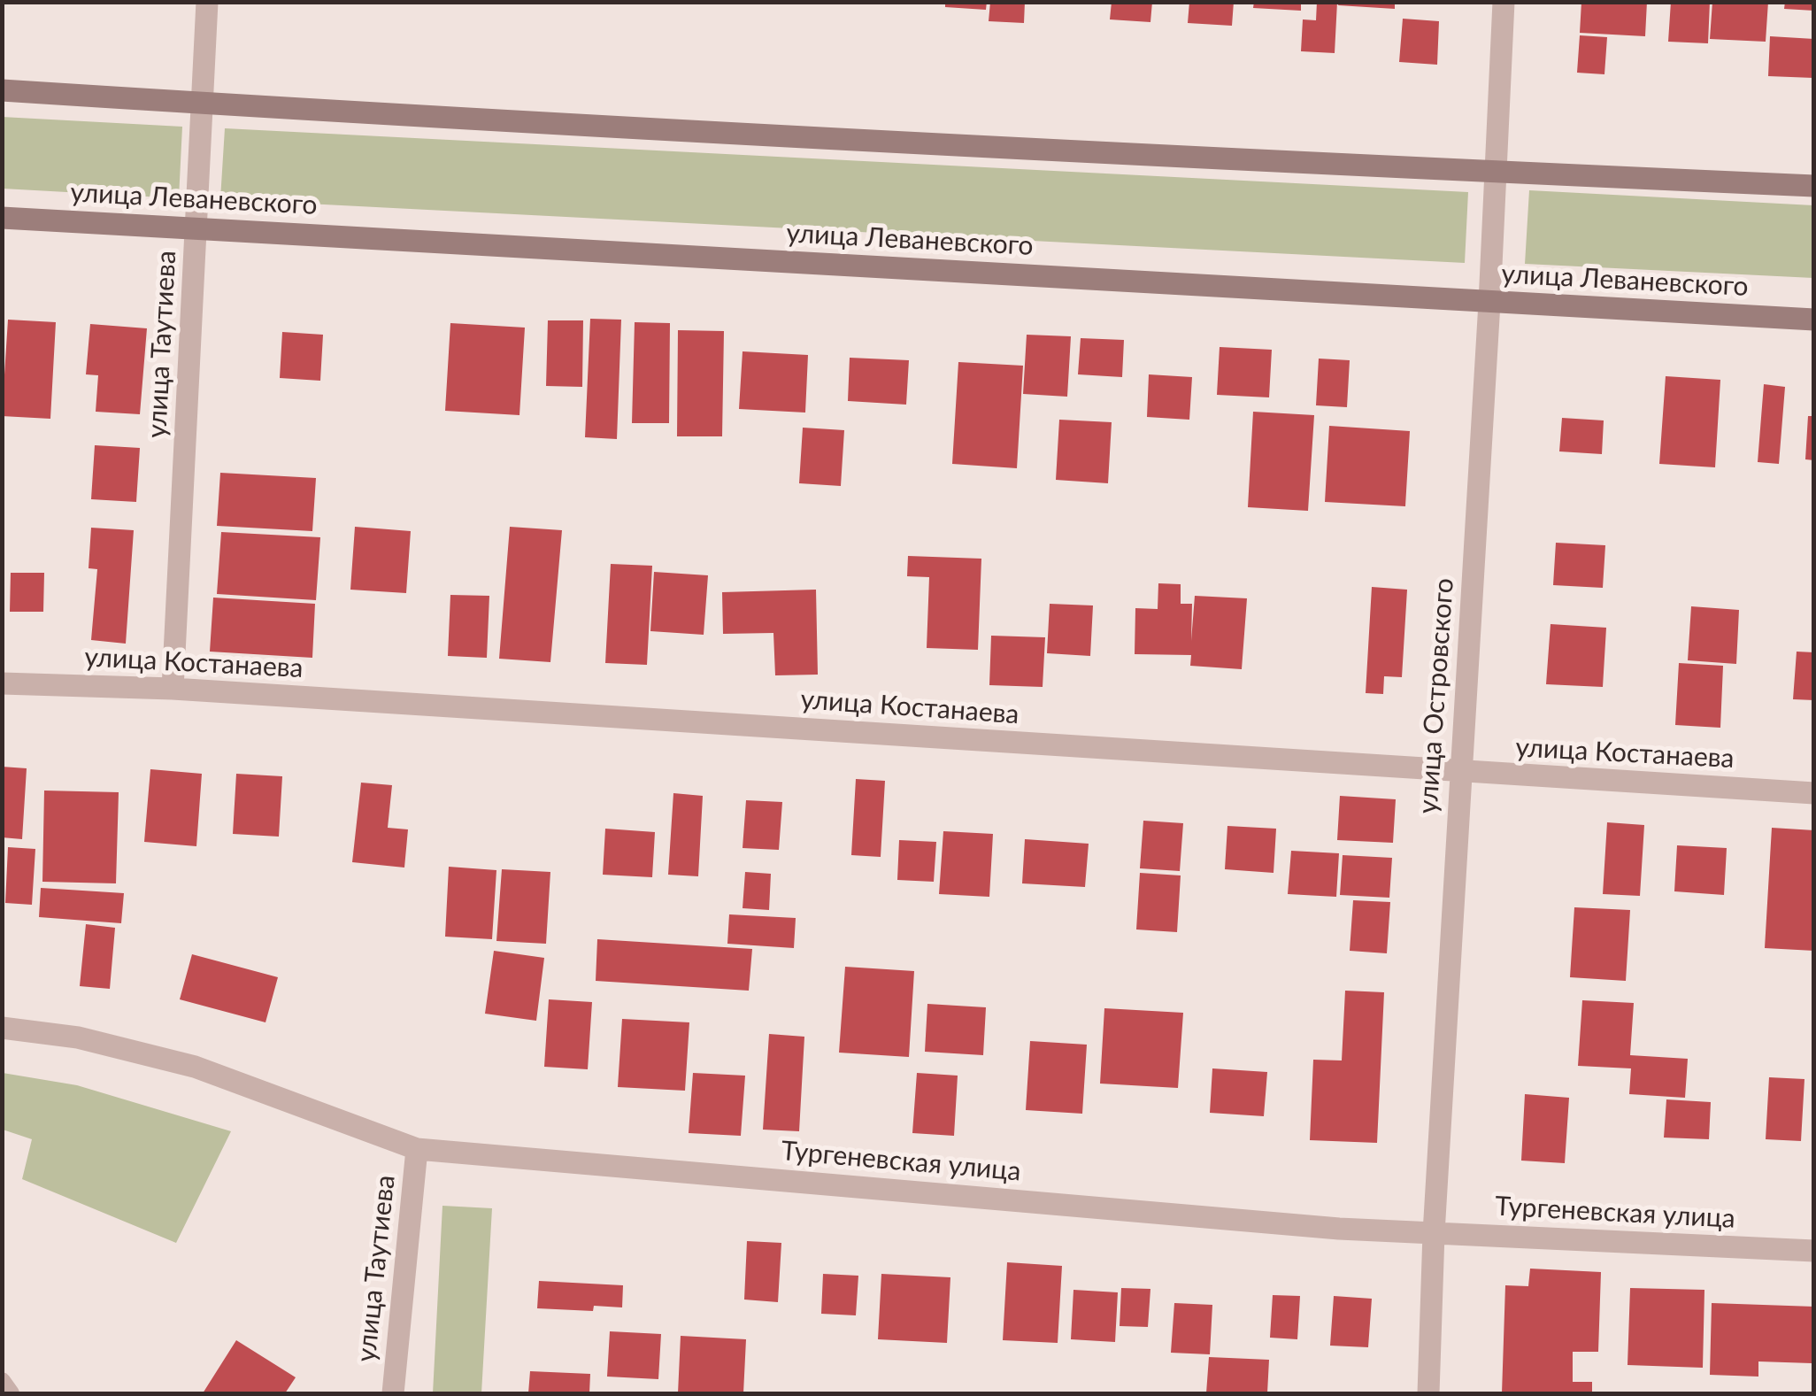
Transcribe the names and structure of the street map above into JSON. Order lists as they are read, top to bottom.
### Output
{
  "streets": {
    "street": [
      "улица Леваневского",
      "улица Таутиева",
      "улица Костанаева",
      "улица Островского",
      "Тургеневская улица"
    ]
  },
  "crossings": [
    ["улица Леваневского", "улица Таутиева"],
    ["улица Леваневского", "улица Островского"],
    ["улица Таутиева", "улица Костанаева"],
    ["улица Таутиева", "Тургеневская улица"],
    ["улица Костанаева", "улица Островского"],
    ["улица Островского", "Тургеневская улица"]
  ]
}
